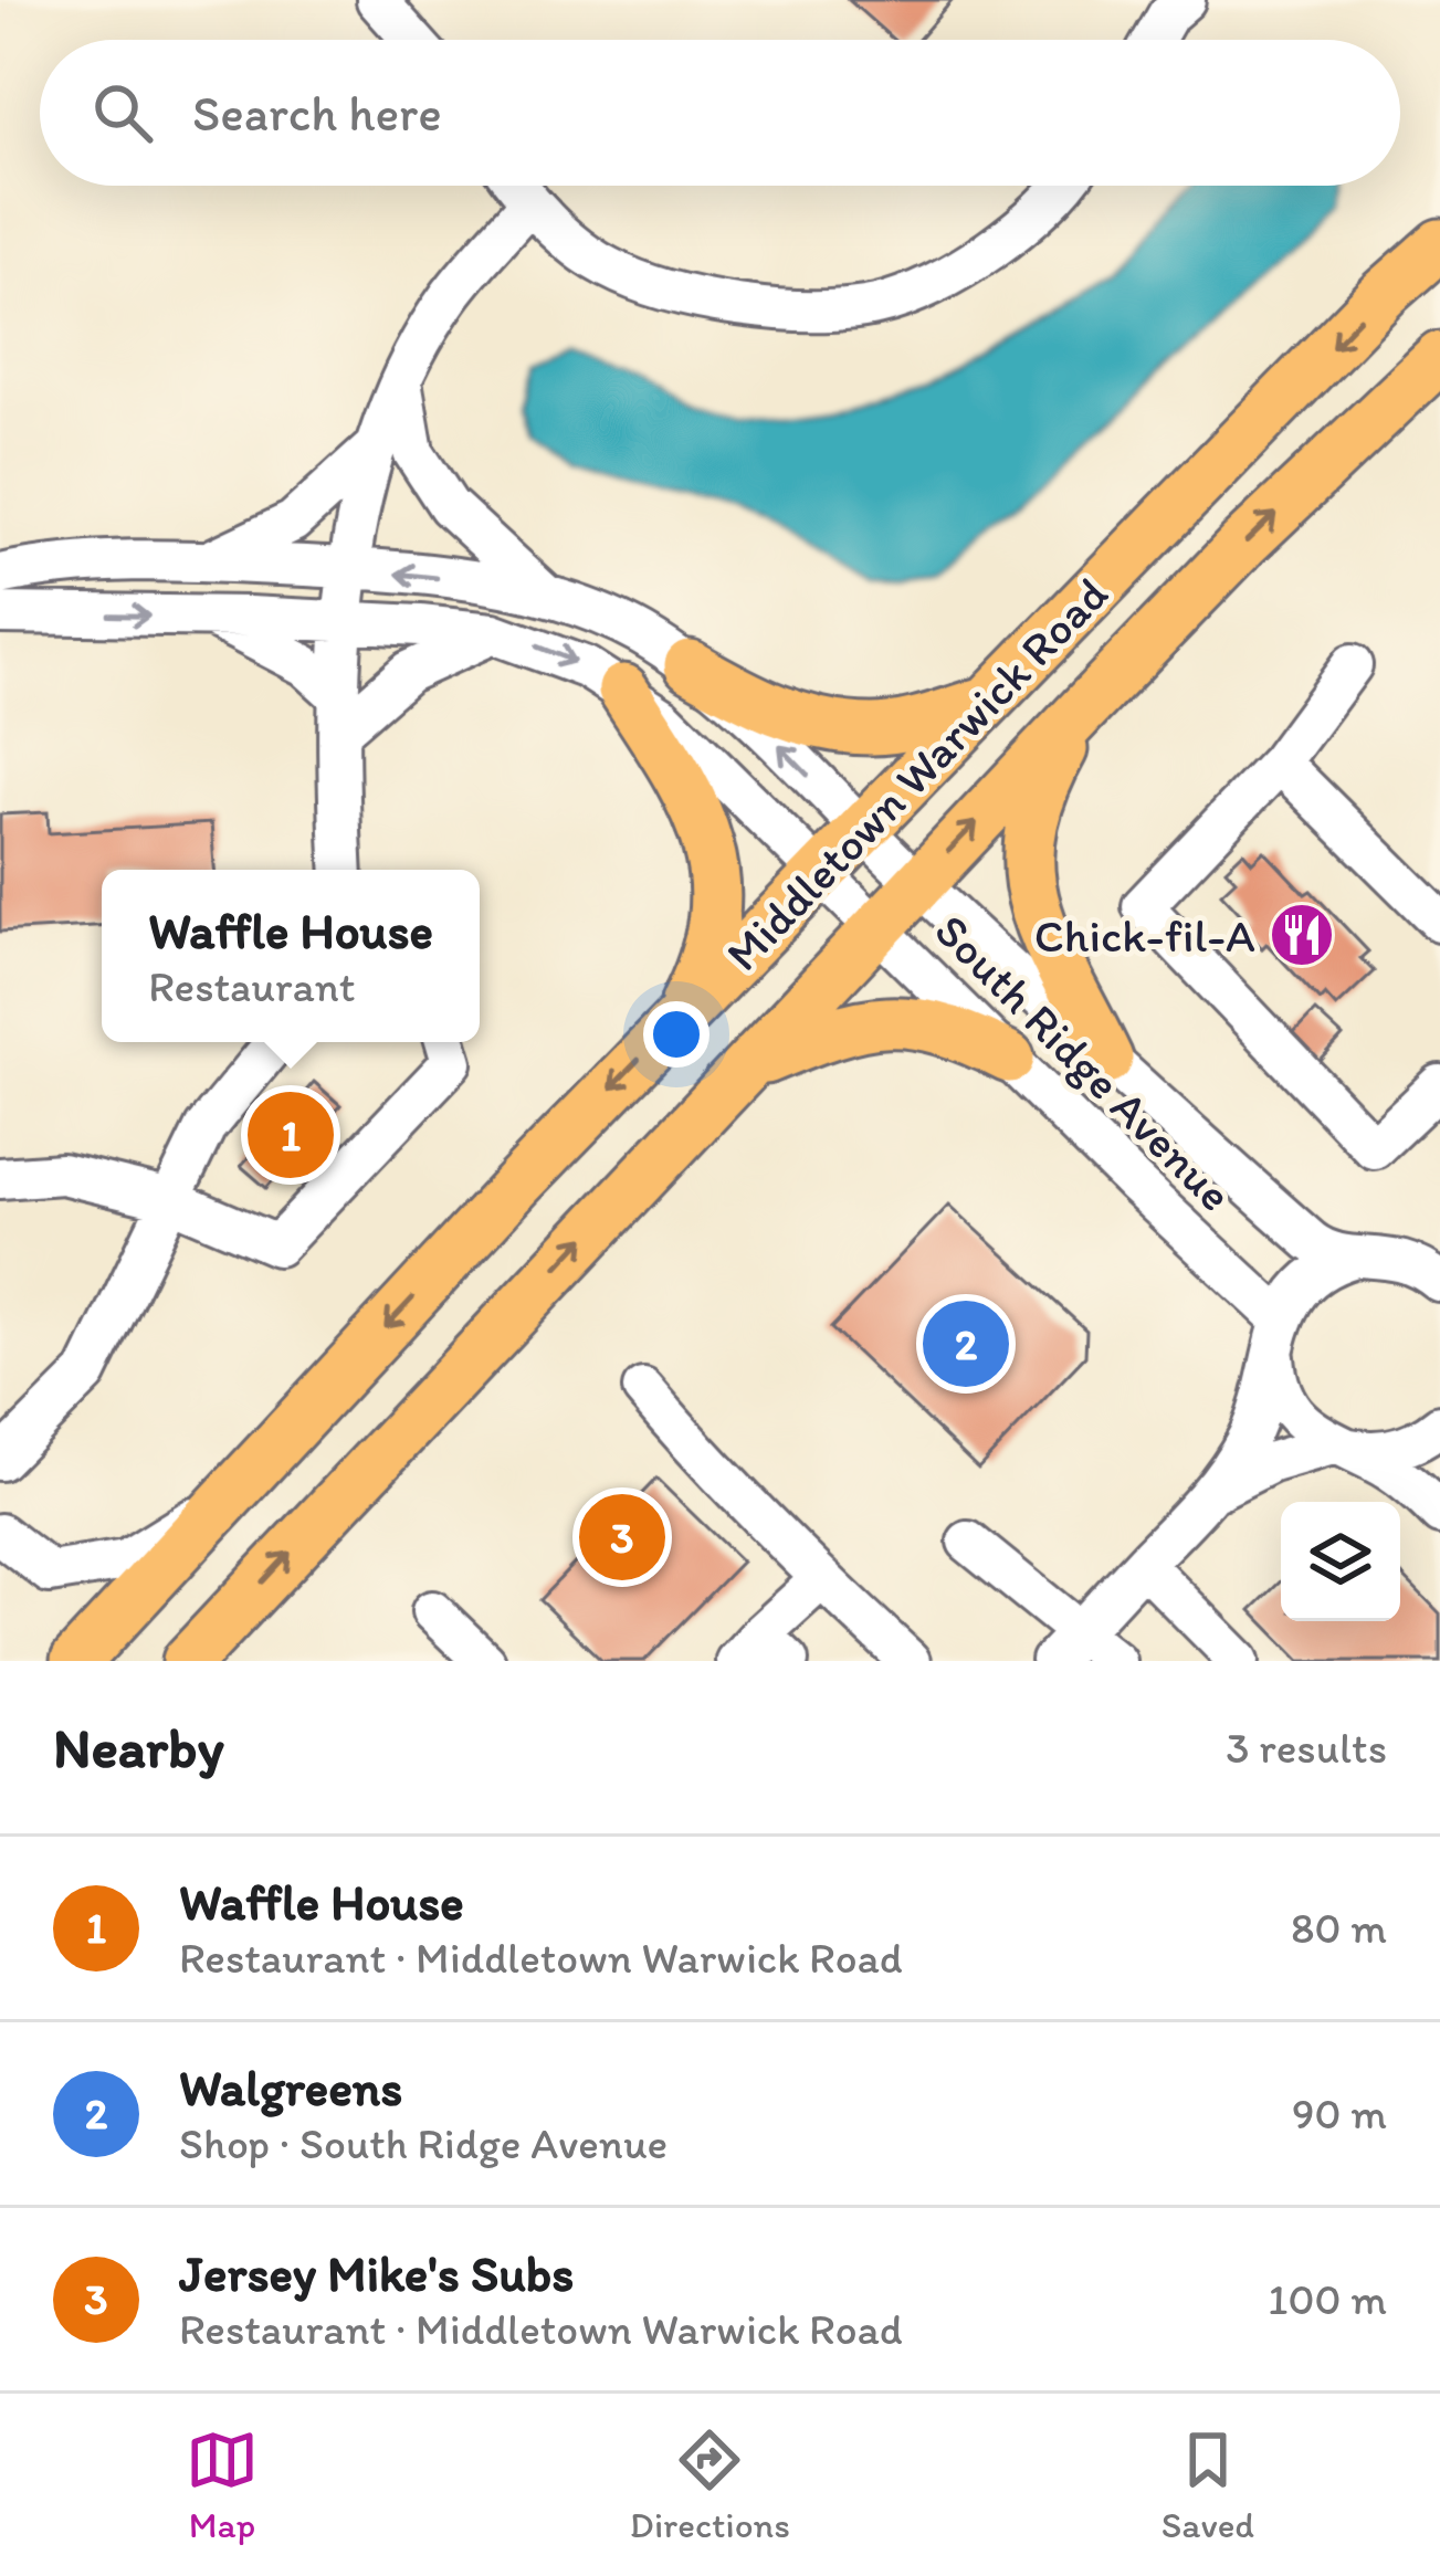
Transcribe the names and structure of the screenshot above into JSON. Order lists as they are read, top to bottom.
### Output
{
  "streets": {
    "main road": ["Middletown Warwick Road"],
    "street": ["South Ridge Avenue"]
  },
  "crossings": [
    ["Middletown Warwick Road", "South Ridge Avenue"]
  ],
  "places": {
    "restaurant": ["Chick-fil-A"]
  },
  "page": {
    "search": "Search here",
    "popup": ["Waffle House", "Restaurant"],
    "pins": ["1", "2", "3"],
    "heading": ["Nearby", "3 results"],
    "list": [
      {
        "mark": "1",
        "name": "Waffle House",
        "note": "Restaurant · Middletown Warwick Road",
        "value": "80 m"
      },
      {
        "mark": "2",
        "name": "Walgreens",
        "note": "Shop · South Ridge Avenue",
        "value": "90 m"
      },
      {
        "mark": "3",
        "name": "Jersey Mike's Subs",
        "note": "Restaurant · Middletown Warwick Road",
        "value": "100 m"
      }
    ],
    "nav": ["Map", "Directions", "Saved"]
  }
}
